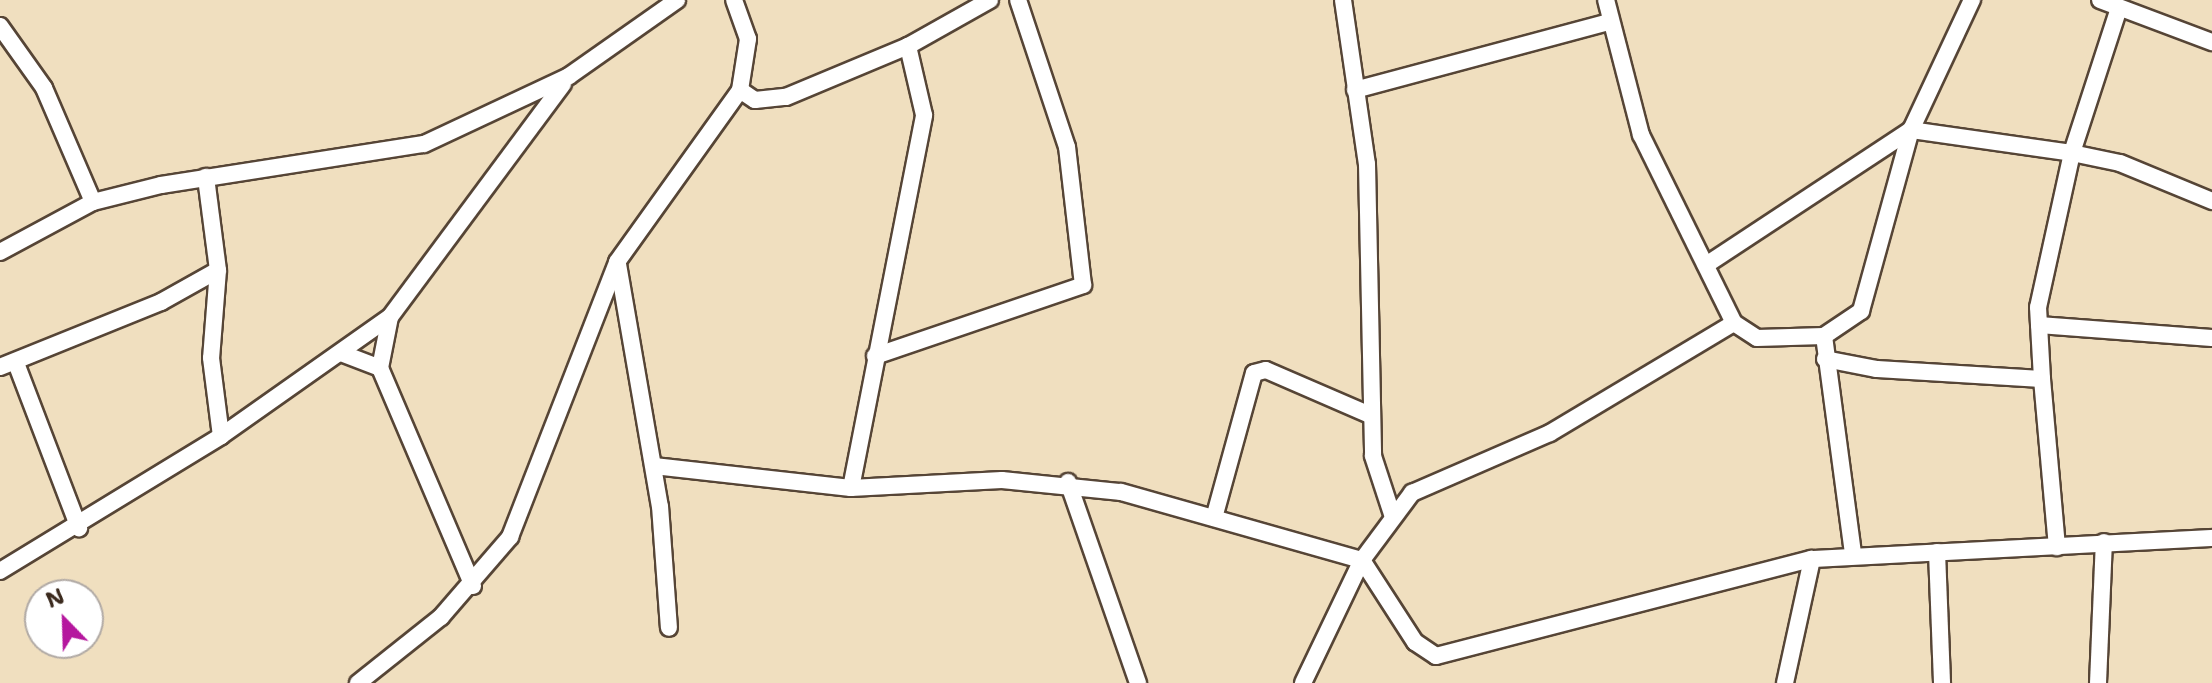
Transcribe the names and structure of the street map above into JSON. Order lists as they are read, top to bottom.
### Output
{
  "north": "top left"
}
